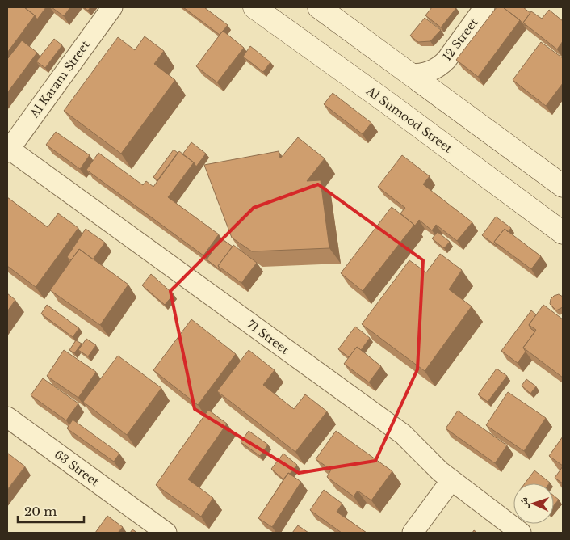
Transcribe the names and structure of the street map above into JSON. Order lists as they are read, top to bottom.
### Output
{
  "streets": {
    "street": [
      "12 Street",
      "Al Karam Street",
      "Al Sumood Street",
      "71 Street",
      "63 Street"
    ]
  },
  "crossings": [
    ["Al Karam Street", "71 Street"]
  ],
  "scale_bar": "20 m",
  "north": "left"
}
